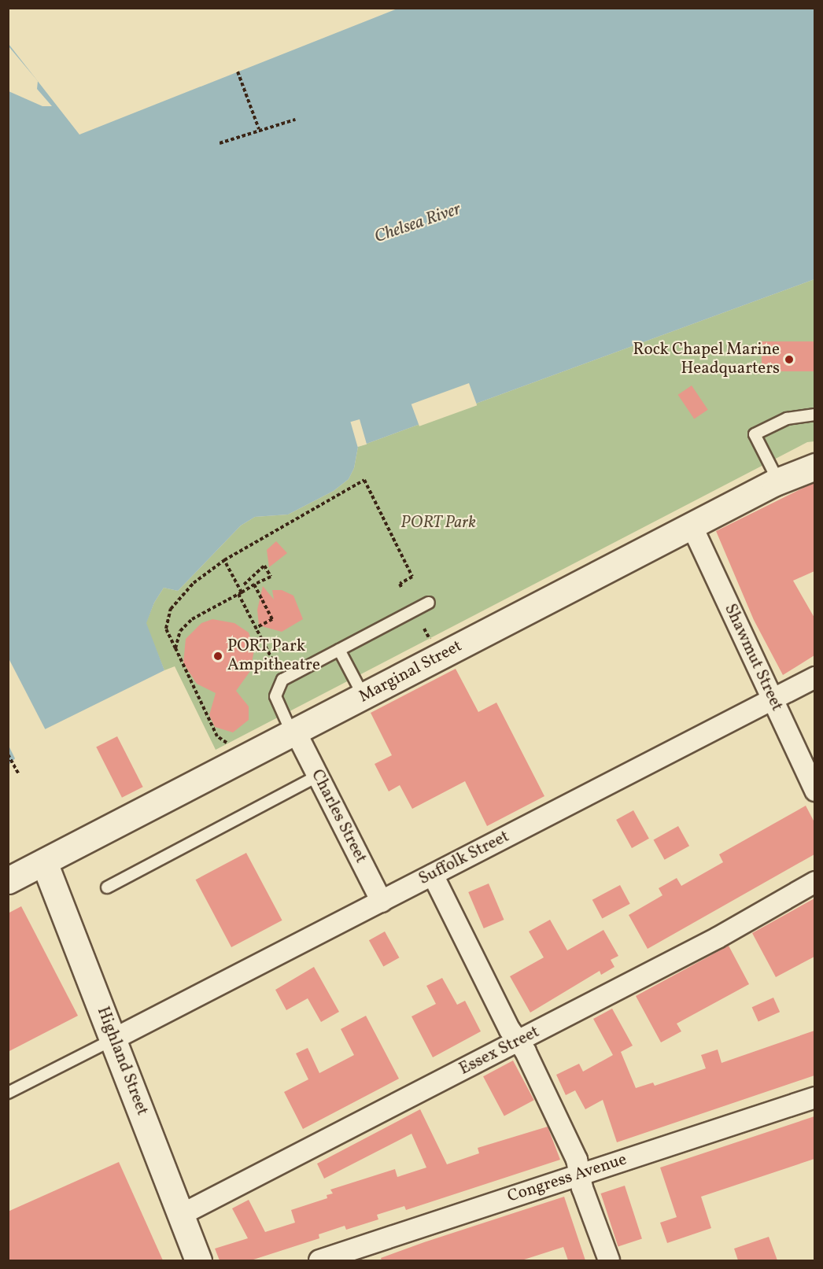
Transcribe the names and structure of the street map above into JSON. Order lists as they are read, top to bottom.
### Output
{
  "streets": {
    "main road": ["Marginal Street", "Highland Street"],
    "street": [
      "Shawmut Street",
      "Charles Street",
      "Suffolk Street",
      "Essex Street",
      "Congress Avenue"
    ]
  },
  "crossings": [
    ["Shawmut Street", "Marginal Street"],
    ["Shawmut Street", "Suffolk Street"],
    ["Marginal Street", "Charles Street"],
    ["Marginal Street", "Highland Street"],
    ["Charles Street", "Suffolk Street"],
    ["Suffolk Street", "Highland Street"],
    ["Essex Street", "Highland Street"]
  ],
  "water": ["Chelsea River"],
  "parks": ["PORT Park"],
  "places": ["Rock Chapel Marine Headquarters", "PORT Park Ampitheatre"]
}
